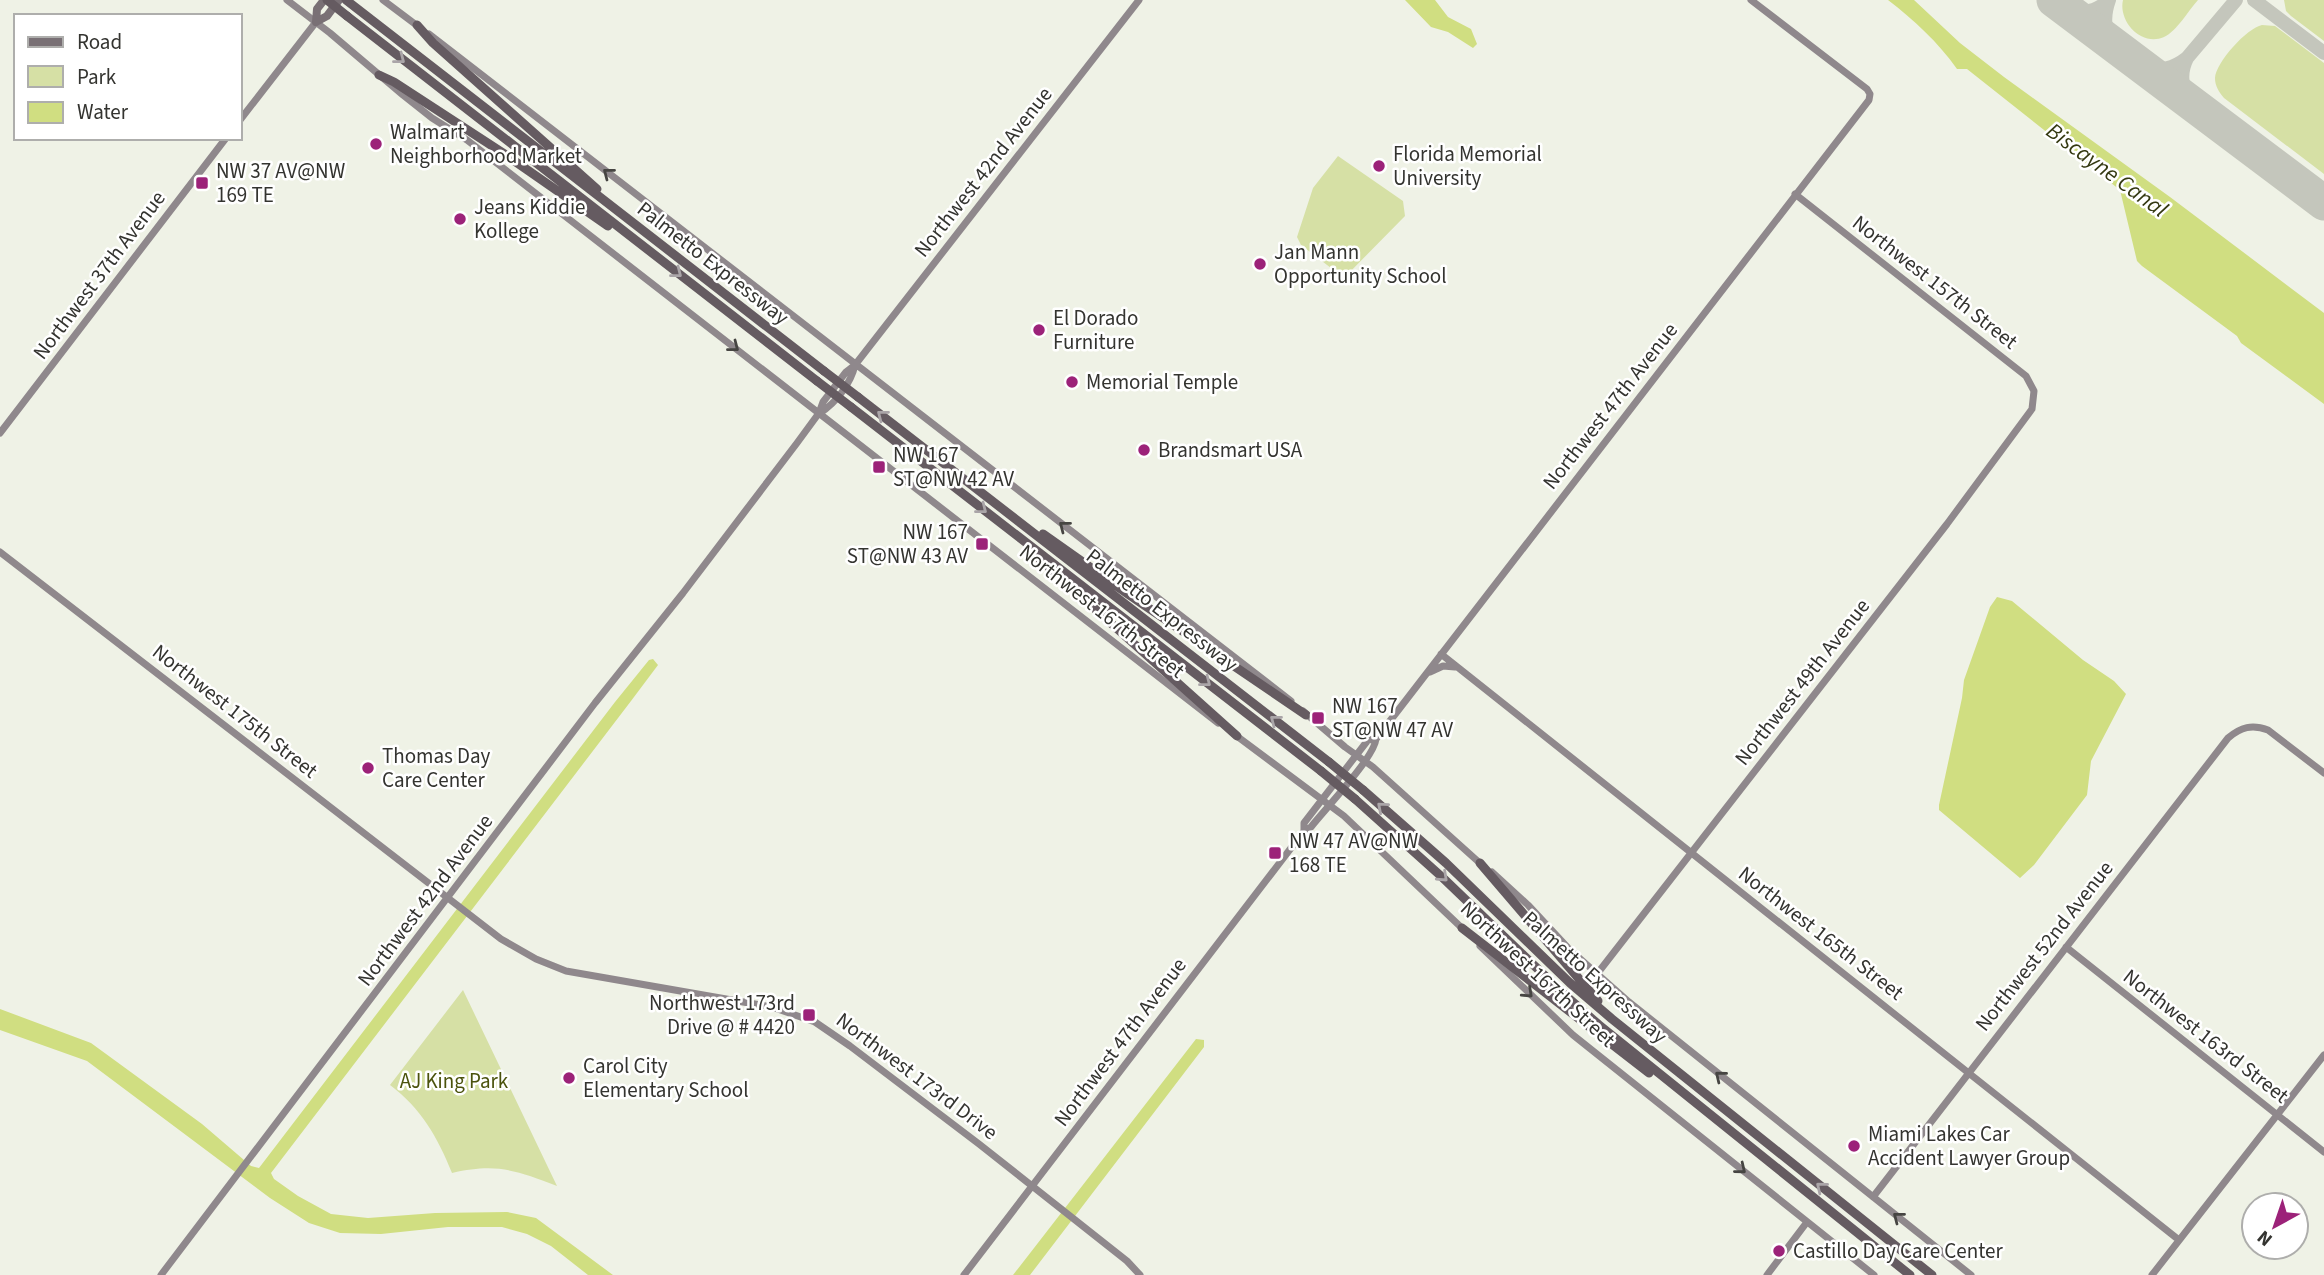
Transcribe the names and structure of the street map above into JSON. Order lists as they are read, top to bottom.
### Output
{
  "streets": {
    "highway": ["Palmetto Expressway"],
    "street": [
      "Northwest 42nd Avenue",
      "Northwest 37th Avenue",
      "Northwest 157th Street",
      "Northwest 47th Avenue",
      "Northwest 167th Street",
      "Northwest 49th Avenue",
      "Northwest 175th Street",
      "Northwest 165th Street",
      "Northwest 52nd Avenue",
      "Northwest 163rd Street",
      "Northwest 173rd Drive"
    ]
  },
  "crossings": [
    ["Northwest 42nd Avenue", "Northwest 167th Street"],
    ["Northwest 42nd Avenue", "Northwest 175th Street"],
    ["Northwest 42nd Avenue", "Northwest 173rd Drive"],
    ["Northwest 157th Street", "Northwest 47th Avenue"],
    ["Northwest 157th Street", "Northwest 49th Avenue"],
    ["Northwest 47th Avenue", "Northwest 167th Street"],
    ["Northwest 47th Avenue", "Northwest 165th Street"],
    ["Northwest 47th Avenue", "Northwest 173rd Drive"],
    ["Northwest 167th Street", "Northwest 49th Avenue"],
    ["Northwest 167th Street", "Northwest 52nd Avenue"],
    ["Northwest 49th Avenue", "Northwest 165th Street"],
    ["Northwest 175th Street", "Northwest 173rd Drive"],
    ["Northwest 165th Street", "Northwest 52nd Avenue"],
    ["Northwest 52nd Avenue", "Northwest 163rd Street"]
  ],
  "water": ["Biscayne Canal"],
  "parks": ["AJ King Park"],
  "places": {
    "other": [
      "Walmart Neighborhood Market",
      "Florida Memorial University",
      "Jeans Kiddie Kollege",
      "Jan Mann Opportunity School",
      "El Dorado Furniture",
      "Memorial Temple",
      "Brandsmart USA",
      "Thomas Day Care Center",
      "Carol City Elementary School",
      "Miami Lakes Car Accident Lawyer Group",
      "Castillo Day Care Center"
    ],
    "transit": [
      "NW 37 AV@NW 169 TE",
      "NW 167 ST@NW 42 AV",
      "NW 167 ST@NW 43 AV",
      "NW 167 ST@NW 47 AV",
      "NW 47 AV@NW 168 TE",
      "Northwest 173rd Drive @ # 4420"
    ]
  },
  "legend": ["Road", "Park", "Water"],
  "north": "bottom left"
}
